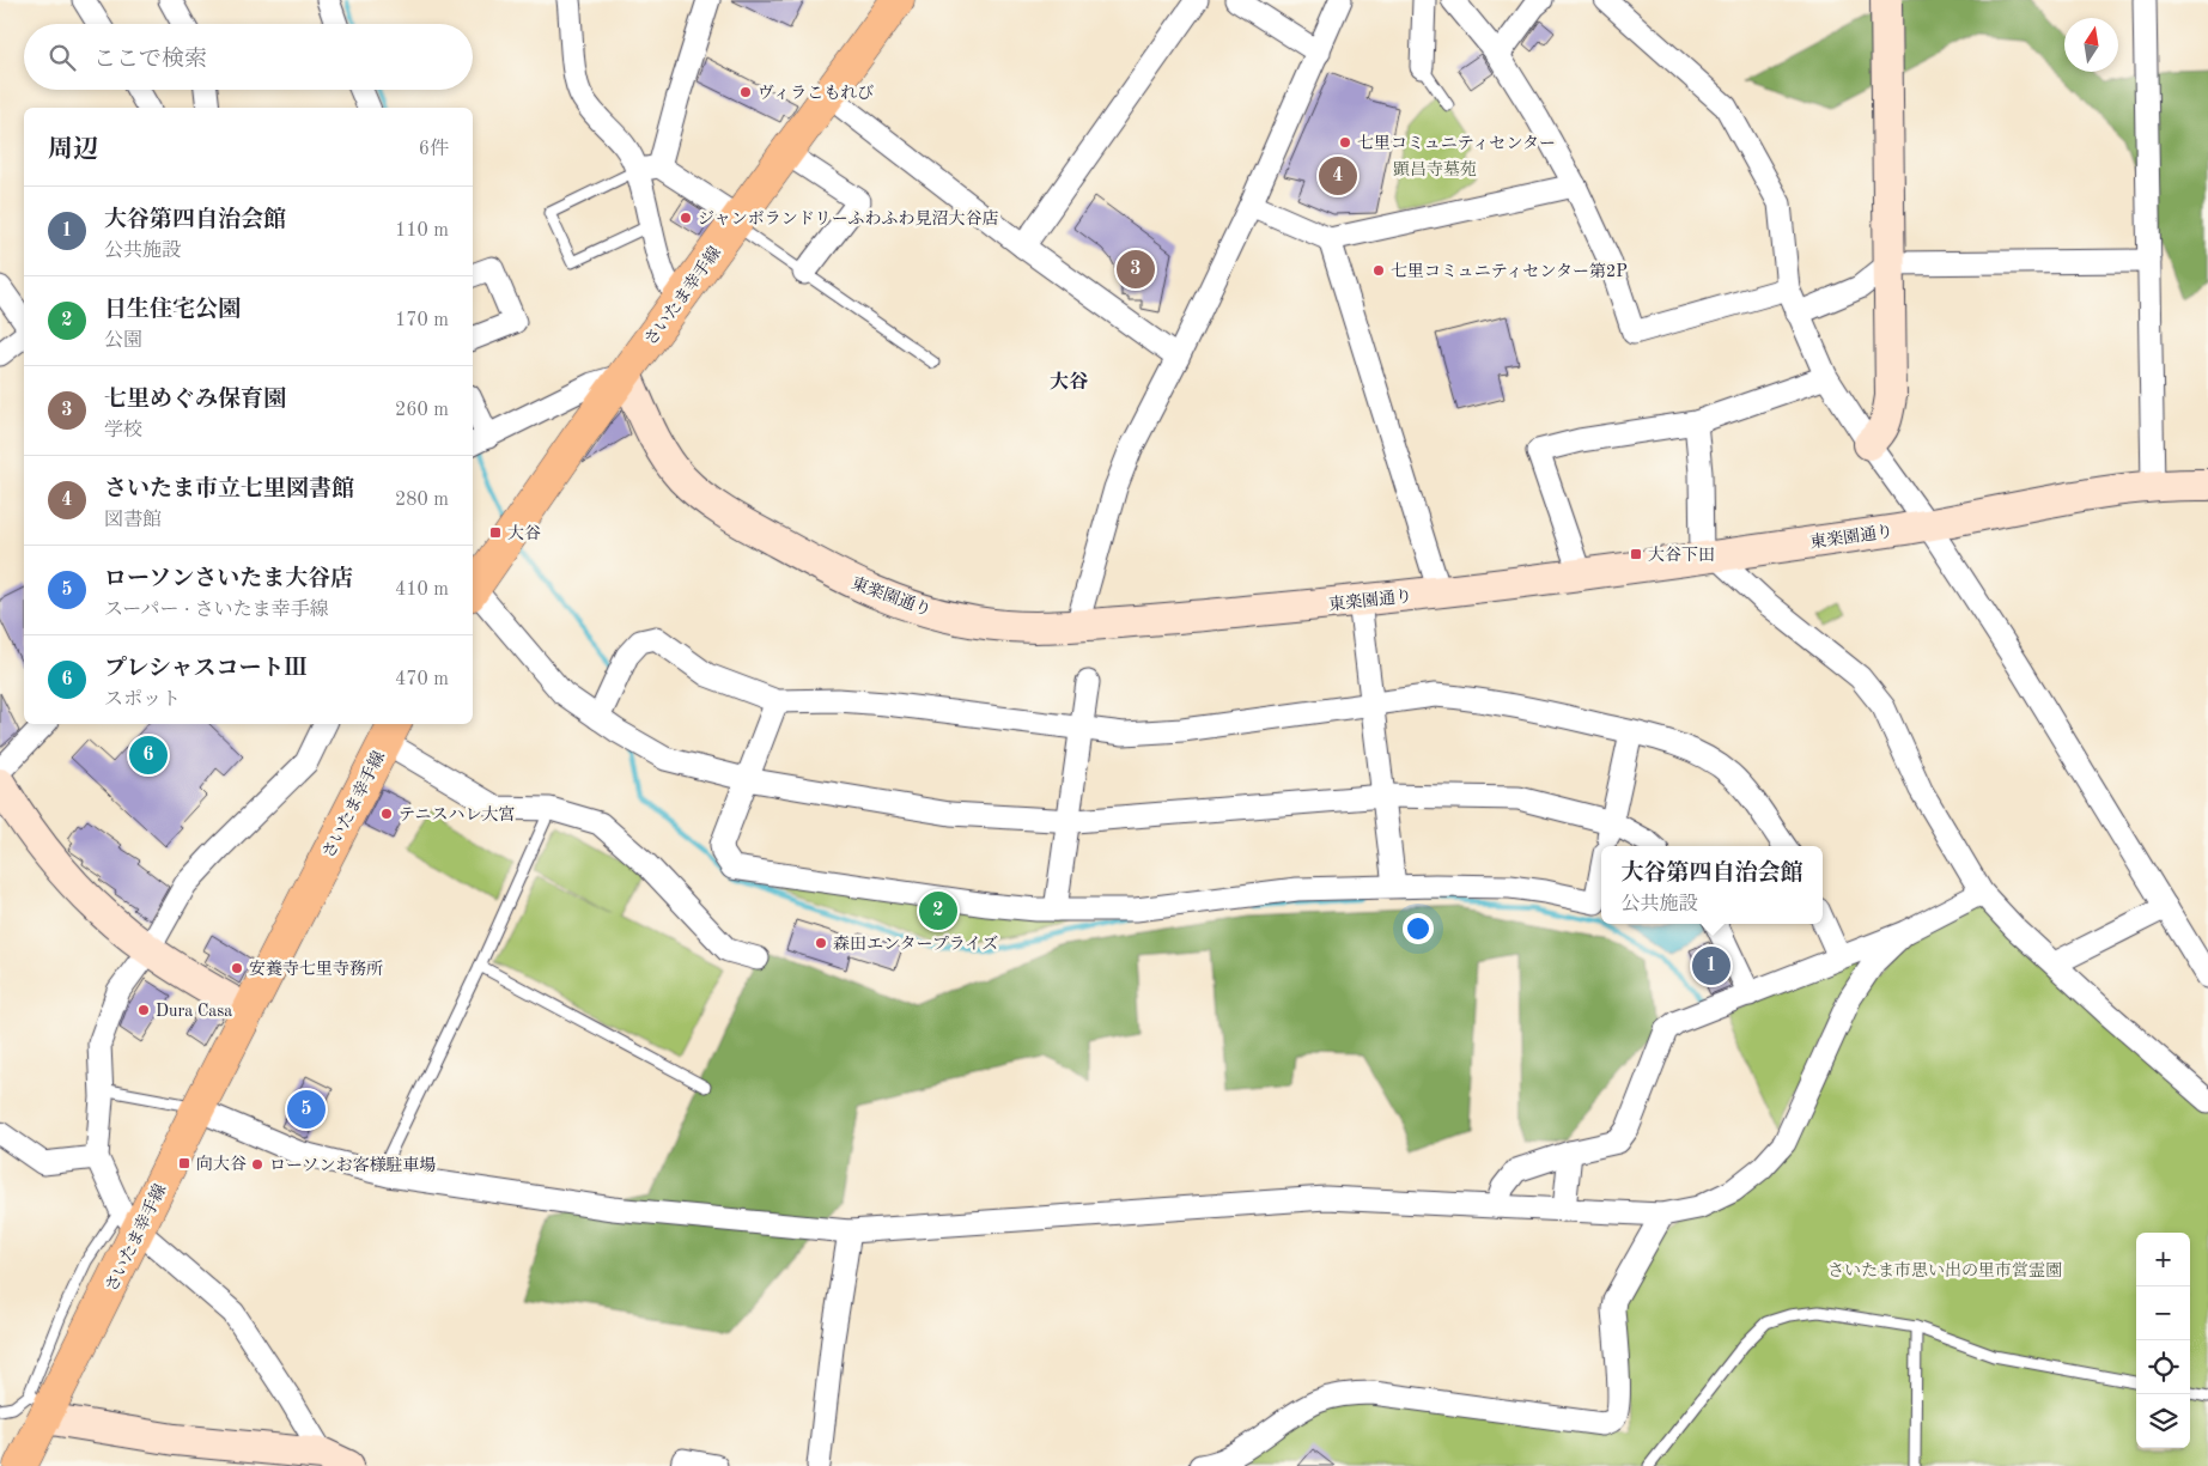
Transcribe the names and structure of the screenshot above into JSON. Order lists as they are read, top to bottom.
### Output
{
  "streets": {
    "main road": ["さいたま幸手線"],
    "street": ["東楽園通り"]
  },
  "crossings": [
    ["さいたま幸手線", "東楽園通り"]
  ],
  "districts": ["大谷"],
  "parks": ["顕昌寺墓苑", "さいたま市思い出の里市営霊園"],
  "places": {
    "other": [
      "ヴィラこもれび",
      "七里コミュニティセンター",
      "ジャンボランドリーふわふわ見沼大谷店",
      "七里コミュニティセンター第2P",
      "テニスハレ大宮",
      "森田エンタープライズ",
      "安養寺七里寺務所",
      "Dura Casa",
      "ローソンお客様駐車場"
    ],
    "transit": ["大谷", "大谷下田", "向大谷"]
  },
  "north": "top",
  "page": {
    "search": "ここで検索",
    "heading": ["周辺", "6件"],
    "pins": [
      "4",
      "3",
      "6",
      "2",
      "1",
      "5"
    ],
    "list": [
      {
        "mark": "1",
        "name": "大谷第四自治会館",
        "note": "公共施設",
        "value": "110 m"
      },
      {
        "mark": "2",
        "name": "日生住宅公園",
        "note": "公園",
        "value": "170 m"
      },
      {
        "mark": "3",
        "name": "七里めぐみ保育園",
        "note": "学校",
        "value": "260 m"
      },
      {
        "mark": "4",
        "name": "さいたま市立七里図書館",
        "note": "図書館",
        "value": "280 m"
      },
      {
        "mark": "5",
        "name": "ローソンさいたま大谷店",
        "note": "スーパー · さいたま幸手線",
        "value": "410 m"
      },
      {
        "mark": "6",
        "name": "プレシャスコートⅢ",
        "note": "スポット",
        "value": "470 m"
      }
    ],
    "popup": ["大谷第四自治会館", "公共施設"],
    "map_buttons": ["+", "−"]
  }
}
